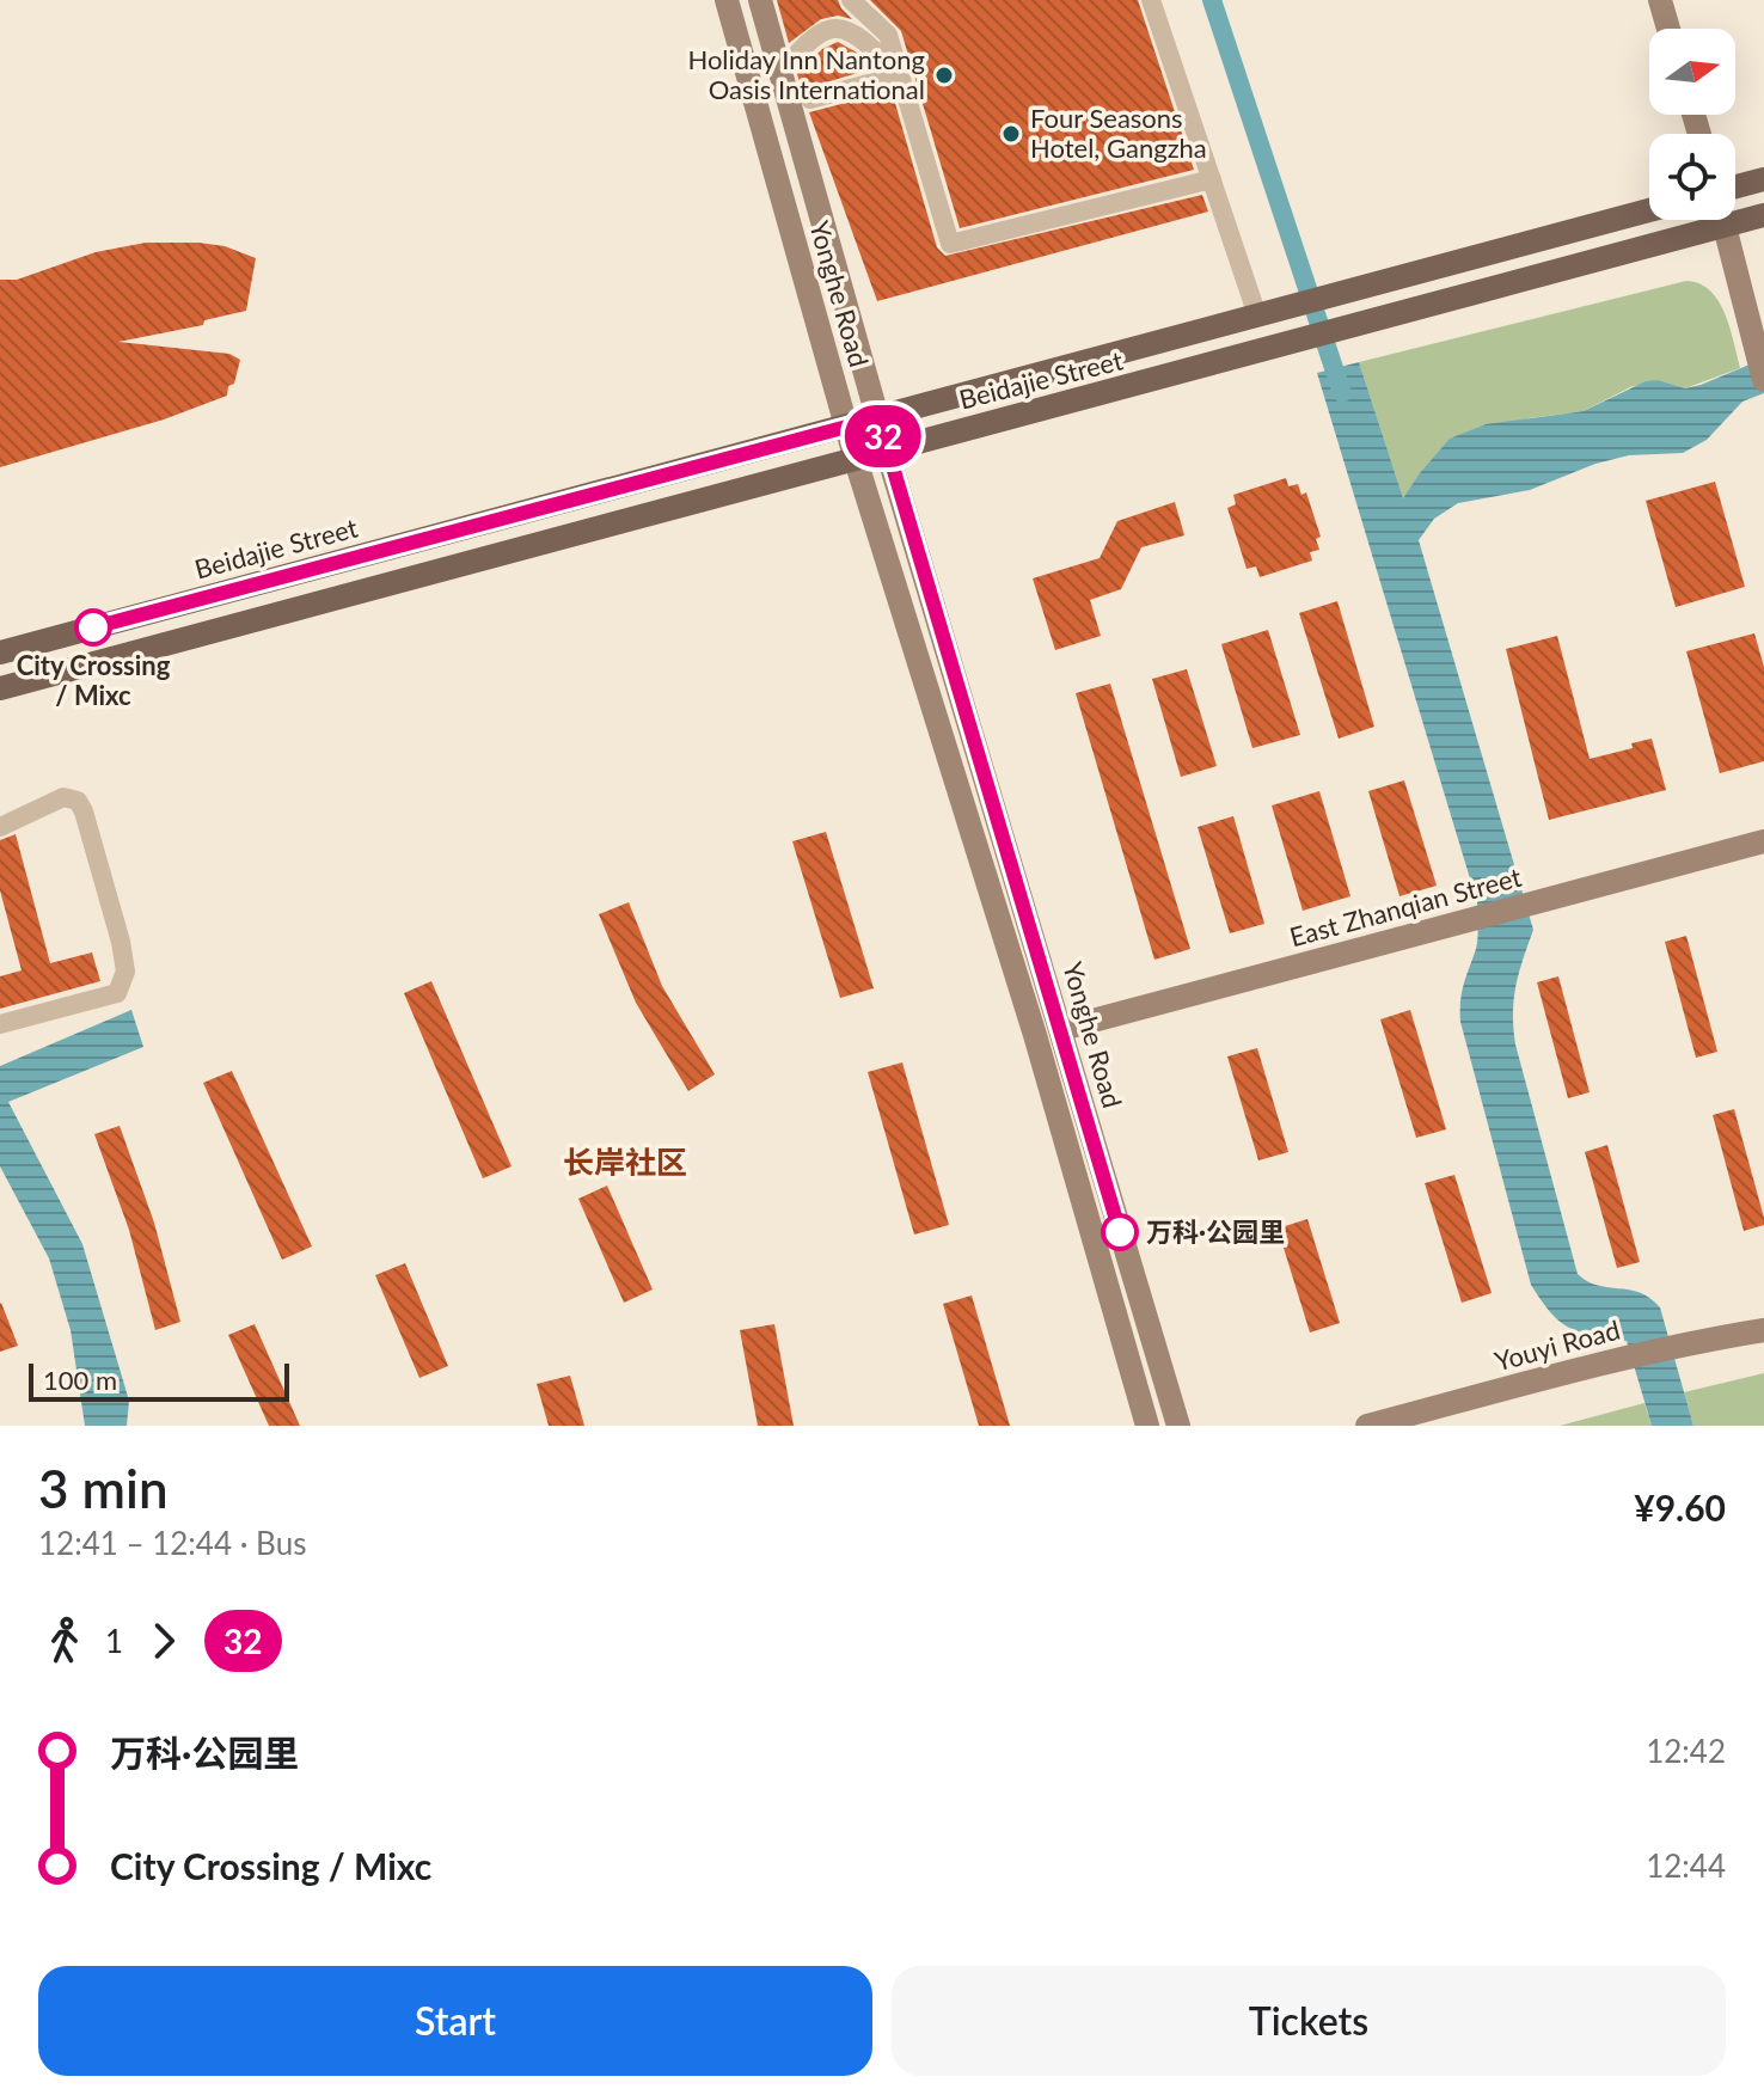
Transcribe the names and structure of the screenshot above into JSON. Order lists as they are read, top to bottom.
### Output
{
  "streets": {
    "main road": [
      "Yonghe Road",
      "Beidajie Street",
      "East Zhanqian Street",
      "Youyi Road"
    ]
  },
  "crossings": [
    ["Yonghe Road", "Beidajie Street"],
    ["Yonghe Road", "East Zhanqian Street"]
  ],
  "districts": ["长岸社区"],
  "places": [
    "Holiday Inn Nantong Oasis International",
    "Four Seasons Hotel, Gangzha",
    "City Crossing / Mixc",
    "万科·公园里"
  ],
  "lines": ["bus line 32"],
  "scale_bar": "100 m",
  "north": "right",
  "page": {
    "on_map": "32",
    "scale": "100 m",
    "heading": ["3 min", "12:41 – 12:44 · Bus", "¥9.60"],
    "legs": ["1", "32"],
    "list": [
      {
        "name": "万科·公园里",
        "value": "12:42"
      },
      {
        "name": "City Crossing / Mixc",
        "value": "12:44"
      }
    ],
    "buttons": ["Start", "Tickets"]
  }
}
